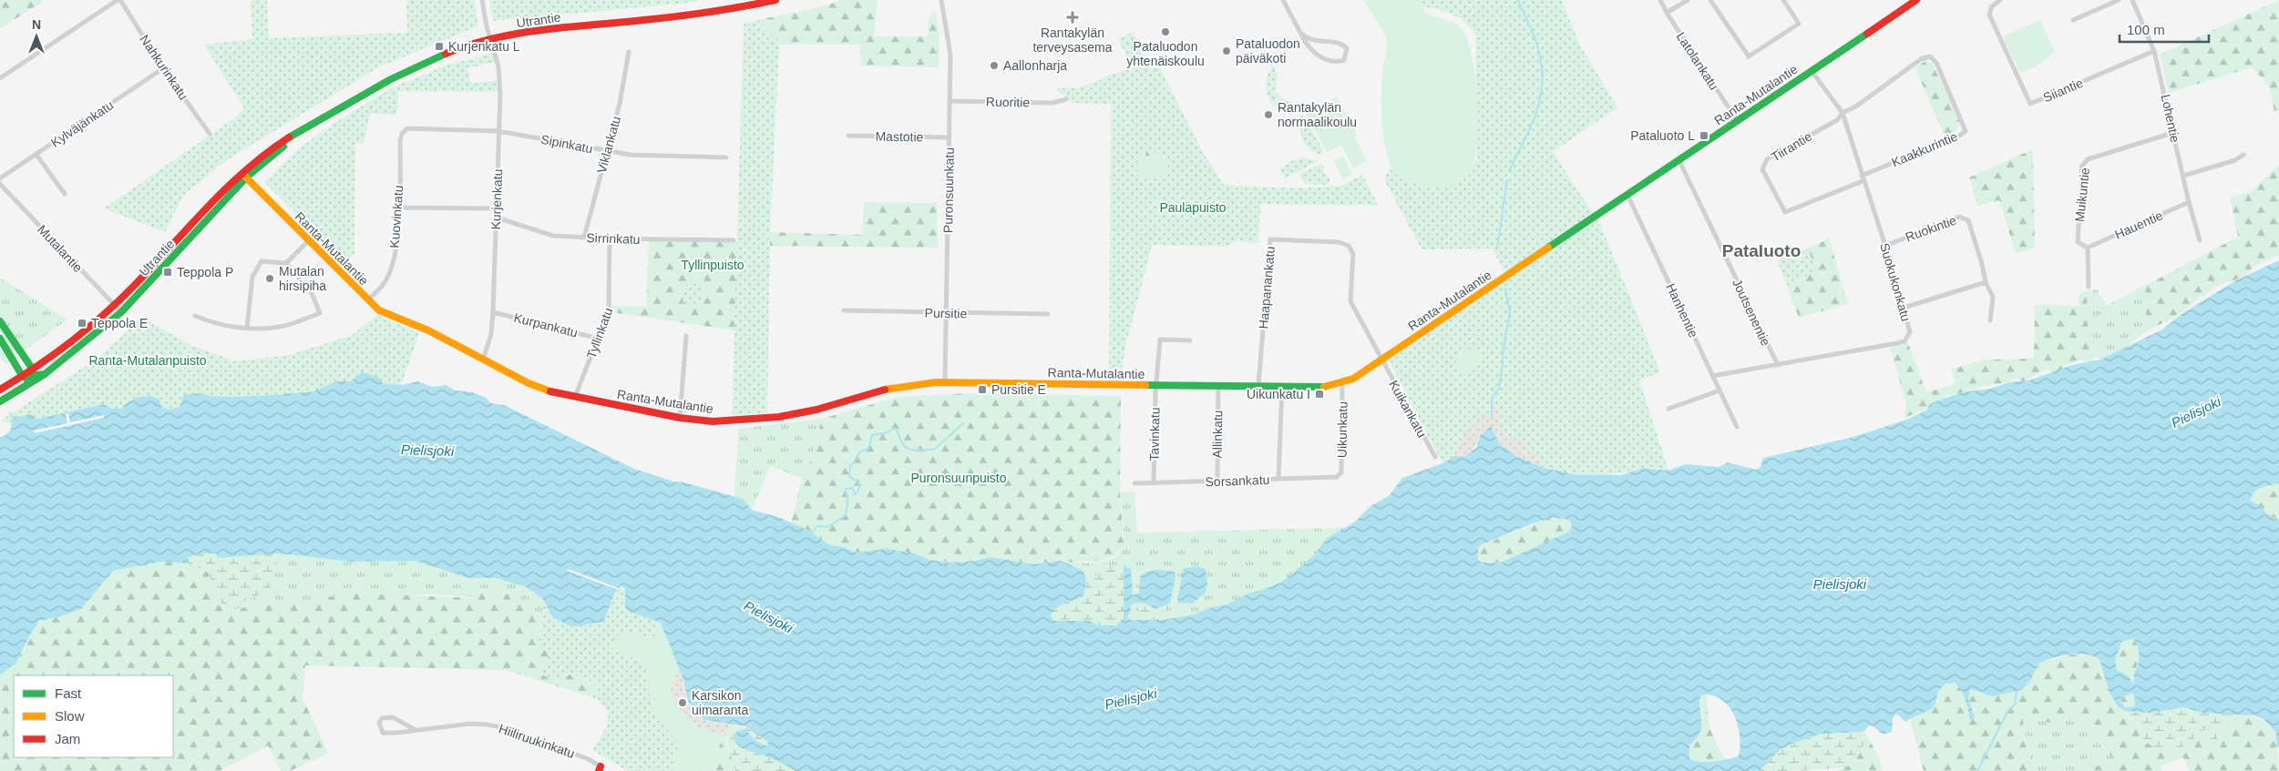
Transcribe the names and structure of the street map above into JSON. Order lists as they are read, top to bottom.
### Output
{
  "streets": {
    "main road": ["Utrantie", "Ranta-Mutalantie"],
    "street": [
      "Latolankatu",
      "Nahkurinkatu",
      "Siiantie",
      "Ruoritie",
      "Lohentie",
      "Kylväjänkatu",
      "Mastotie",
      "Sipinkatu",
      "Viklankatu",
      "Tiirantie",
      "Kaakkurintie",
      "Puronsuunkatu",
      "Muikuntie",
      "Kurjenkatu",
      "Kuovinkatu",
      "Hauentie",
      "Ruokintie",
      "Sirrinkatu",
      "Mutalantie",
      "Suokukonkatu",
      "Haapanankatu",
      "Hanhentie",
      "Joutsenentie",
      "Pursitie",
      "Kurpankatu",
      "Tyllinkatu",
      "Kuikankatu",
      "Uikunkatu",
      "Tavinkatu",
      "Allinkatu",
      "Sorsankatu",
      "Hiiliruukinkatu"
    ]
  },
  "crossings": [
    ["Utrantie", "Ranta-Mutalantie"],
    ["Utrantie", "Kurjenkatu"],
    ["Utrantie", "Mutalantie"],
    ["Latolankatu", "Ranta-Mutalantie"],
    ["Nahkurinkatu", "Kylväjänkatu"],
    ["Siiantie", "Lohentie"],
    ["Ranta-Mutalantie", "Puronsuunkatu"],
    ["Ranta-Mutalantie", "Kurjenkatu"],
    ["Ranta-Mutalantie", "Kuovinkatu"],
    ["Ranta-Mutalantie", "Suokukonkatu"],
    ["Ranta-Mutalantie", "Haapanankatu"],
    ["Ranta-Mutalantie", "Hanhentie"],
    ["Ranta-Mutalantie", "Joutsenentie"],
    ["Ranta-Mutalantie", "Tyllinkatu"],
    ["Ranta-Mutalantie", "Kuikankatu"],
    ["Ranta-Mutalantie", "Uikunkatu"],
    ["Ranta-Mutalantie", "Tavinkatu"],
    ["Ranta-Mutalantie", "Allinkatu"],
    ["Ruoritie", "Puronsuunkatu"],
    ["Lohentie", "Muikuntie"],
    ["Lohentie", "Hauentie"],
    ["Mastotie", "Puronsuunkatu"],
    ["Sipinkatu", "Viklankatu"],
    ["Sipinkatu", "Kurjenkatu"],
    ["Sipinkatu", "Kuovinkatu"],
    ["Viklankatu", "Sirrinkatu"],
    ["Tiirantie", "Kaakkurintie"],
    ["Tiirantie", "Suokukonkatu"],
    ["Kaakkurintie", "Suokukonkatu"],
    ["Puronsuunkatu", "Pursitie"],
    ["Muikuntie", "Hauentie"],
    ["Kurjenkatu", "Sirrinkatu"],
    ["Kurjenkatu", "Kurpankatu"],
    ["Ruokintie", "Suokukonkatu"],
    ["Sirrinkatu", "Tyllinkatu"],
    ["Suokukonkatu", "Hanhentie"],
    ["Suokukonkatu", "Joutsenentie"],
    ["Haapanankatu", "Kuikankatu"],
    ["Kurpankatu", "Tyllinkatu"],
    ["Uikunkatu", "Sorsankatu"],
    ["Tavinkatu", "Sorsankatu"],
    ["Allinkatu", "Sorsankatu"]
  ],
  "districts": ["Pataluoto"],
  "water": ["Pielisjoki"],
  "parks": [
    "Paulapuisto",
    "Tyllinpuisto",
    "Ranta-Mutalanpuisto",
    "Puronsuunpuisto"
  ],
  "places": {
    "health": ["Rantakylän terveysasema"],
    "other": [
      "Pataluodon yhtenäiskoulu",
      "Pataluodon päiväkoti",
      "Aallonharja",
      "Rantakylän normaalikoulu",
      "Mutalan hirsipiha",
      "Karsikon uimaranta"
    ],
    "transit": [
      "Kurjenkatu L",
      "Pataluoto L",
      "Teppola P",
      "Teppola E",
      "Pursitie E",
      "Uikunkatu I"
    ]
  },
  "legend": ["Fast", "Slow", "Jam"],
  "scale_bar": "100 m",
  "north": "top"
}
